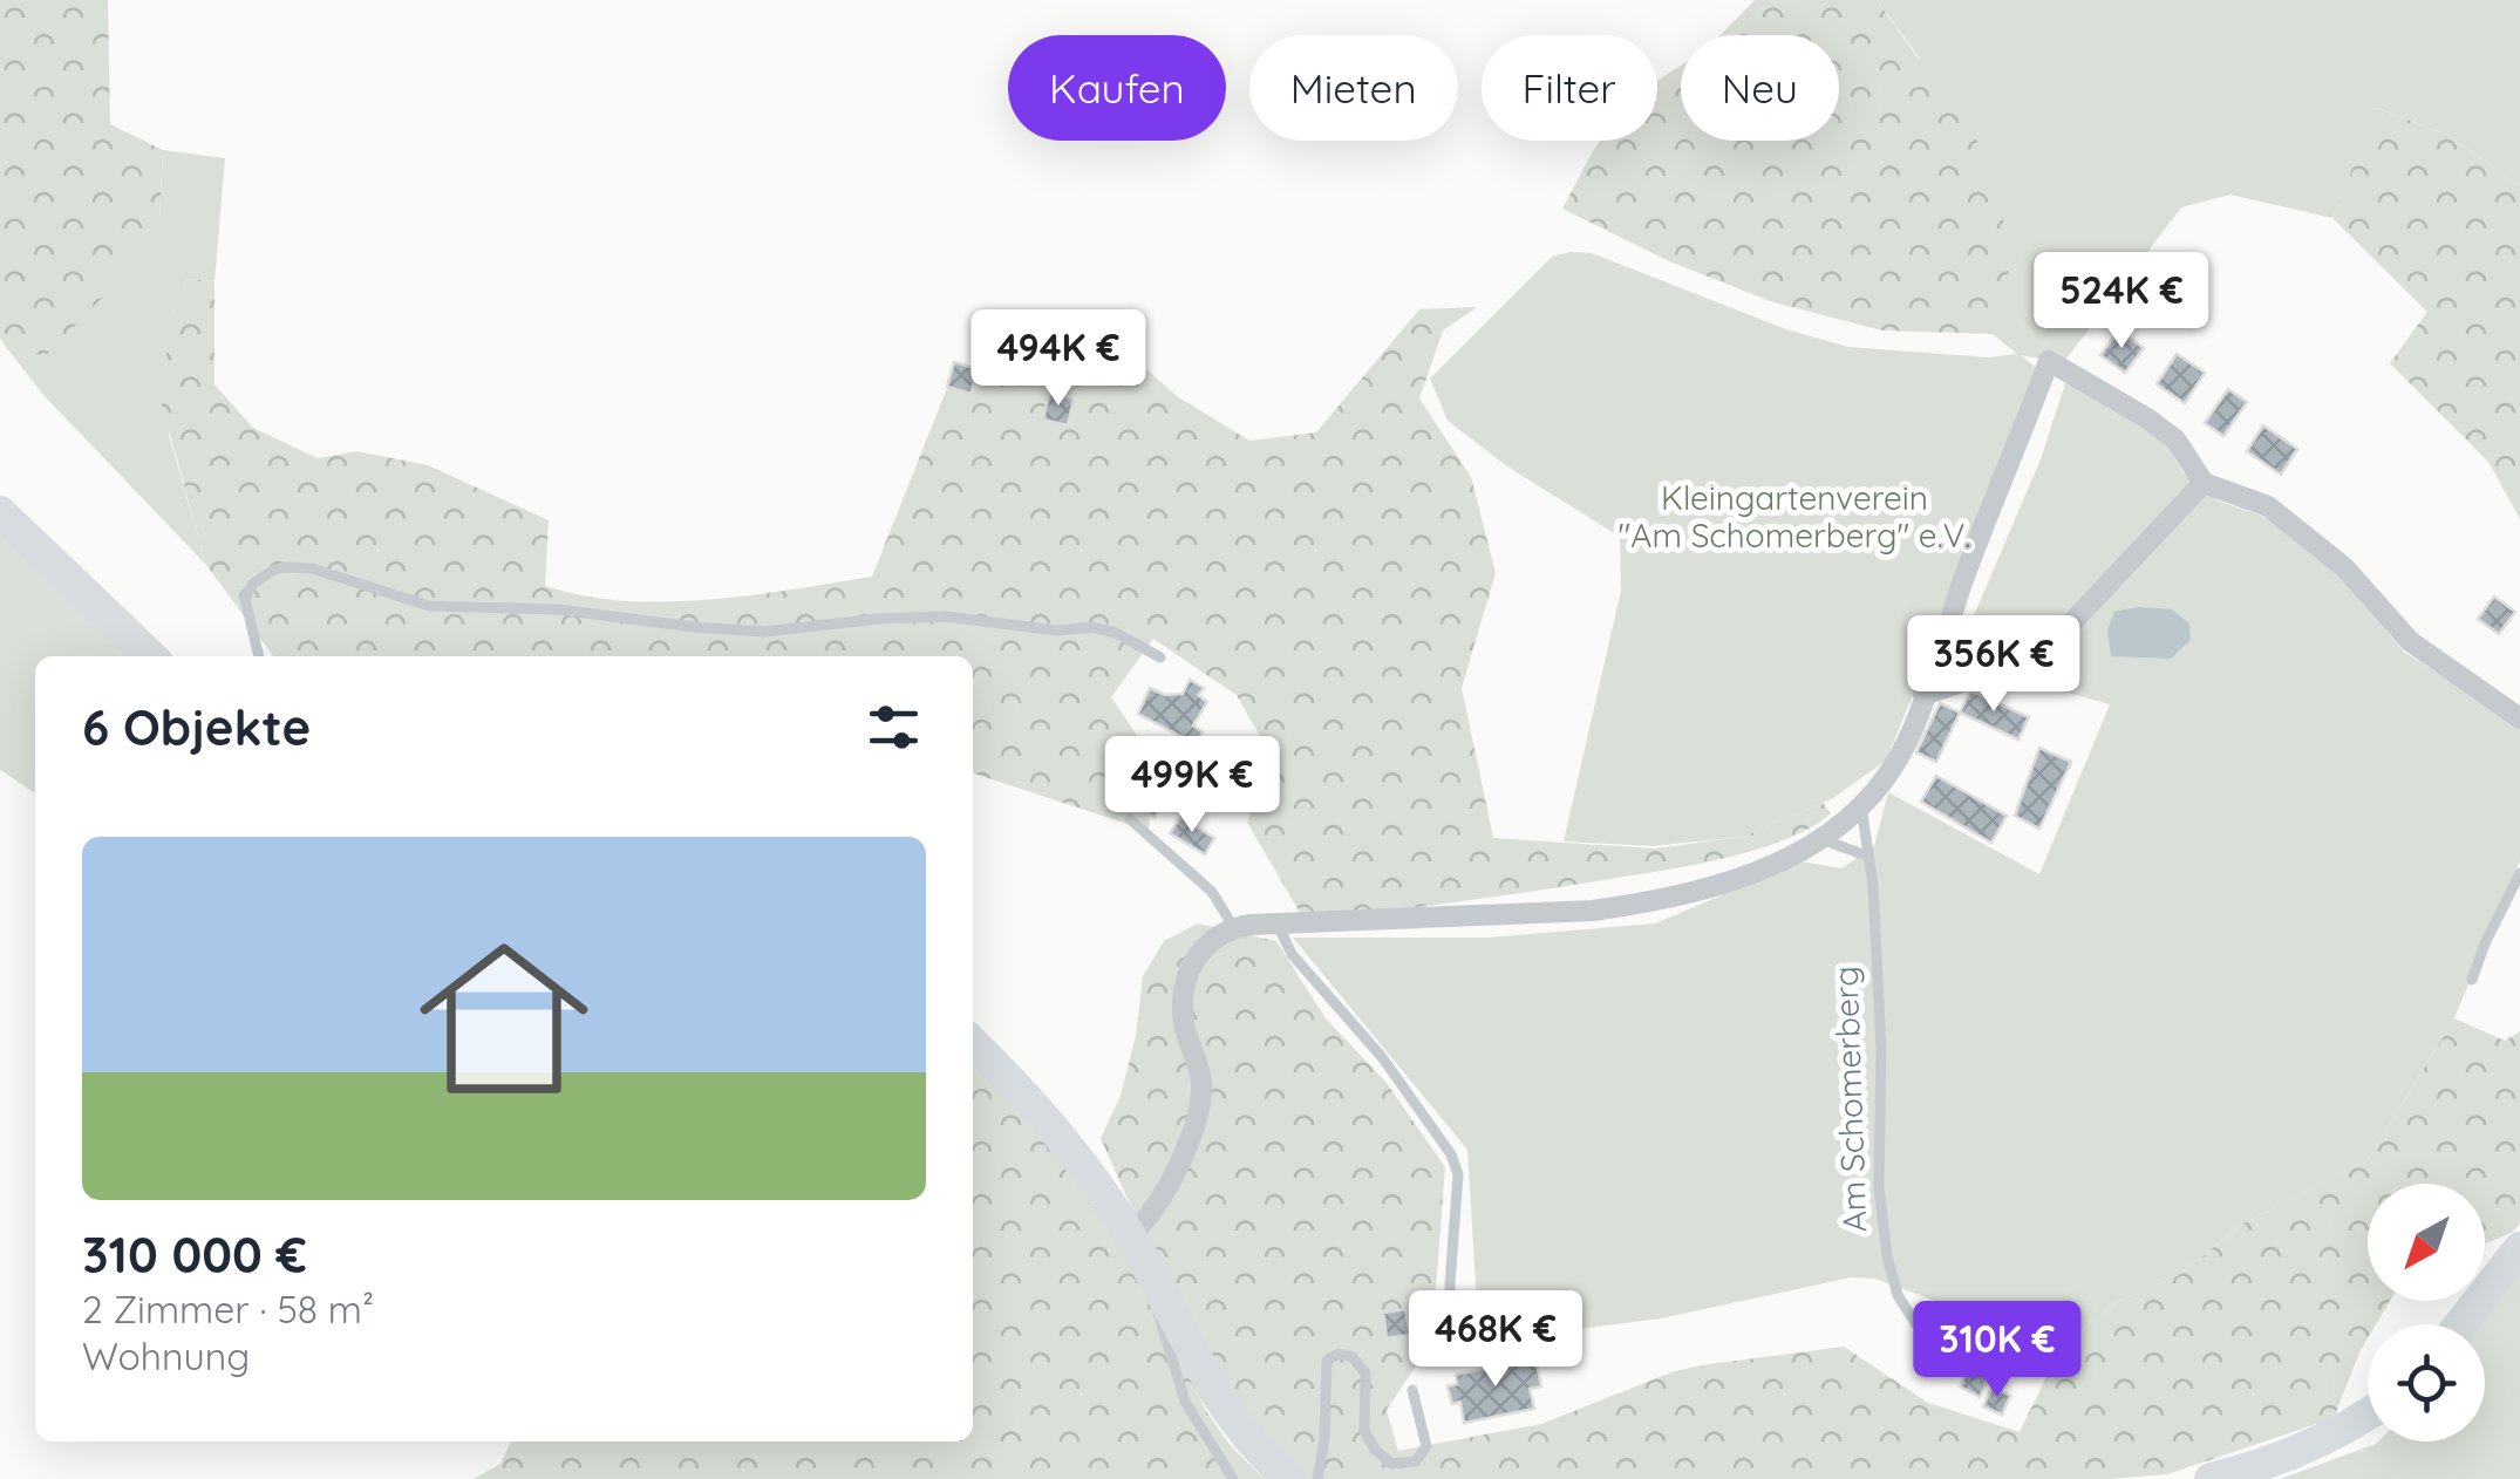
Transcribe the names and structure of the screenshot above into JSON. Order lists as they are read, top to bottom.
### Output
{
  "streets": {
    "lane": ["Am Schomerberg"]
  },
  "parks": ["Kleingartenverein \"Am Schomerberg\" e.V."],
  "north": "bottom left",
  "page": {
    "chip": [
      "Kaufen",
      "Mieten",
      "Filter",
      "Neu"
    ],
    "price": [
      "524K €",
      "494K €",
      "356K €",
      "499K €",
      "468K €",
      "310K €"
    ],
    "heading": "6 Objekte",
    "list": [
      {
        "name": "310 000 €",
        "note": "2 Zimmer · 58 m² · Wohnung"
      }
    ]
  }
}
